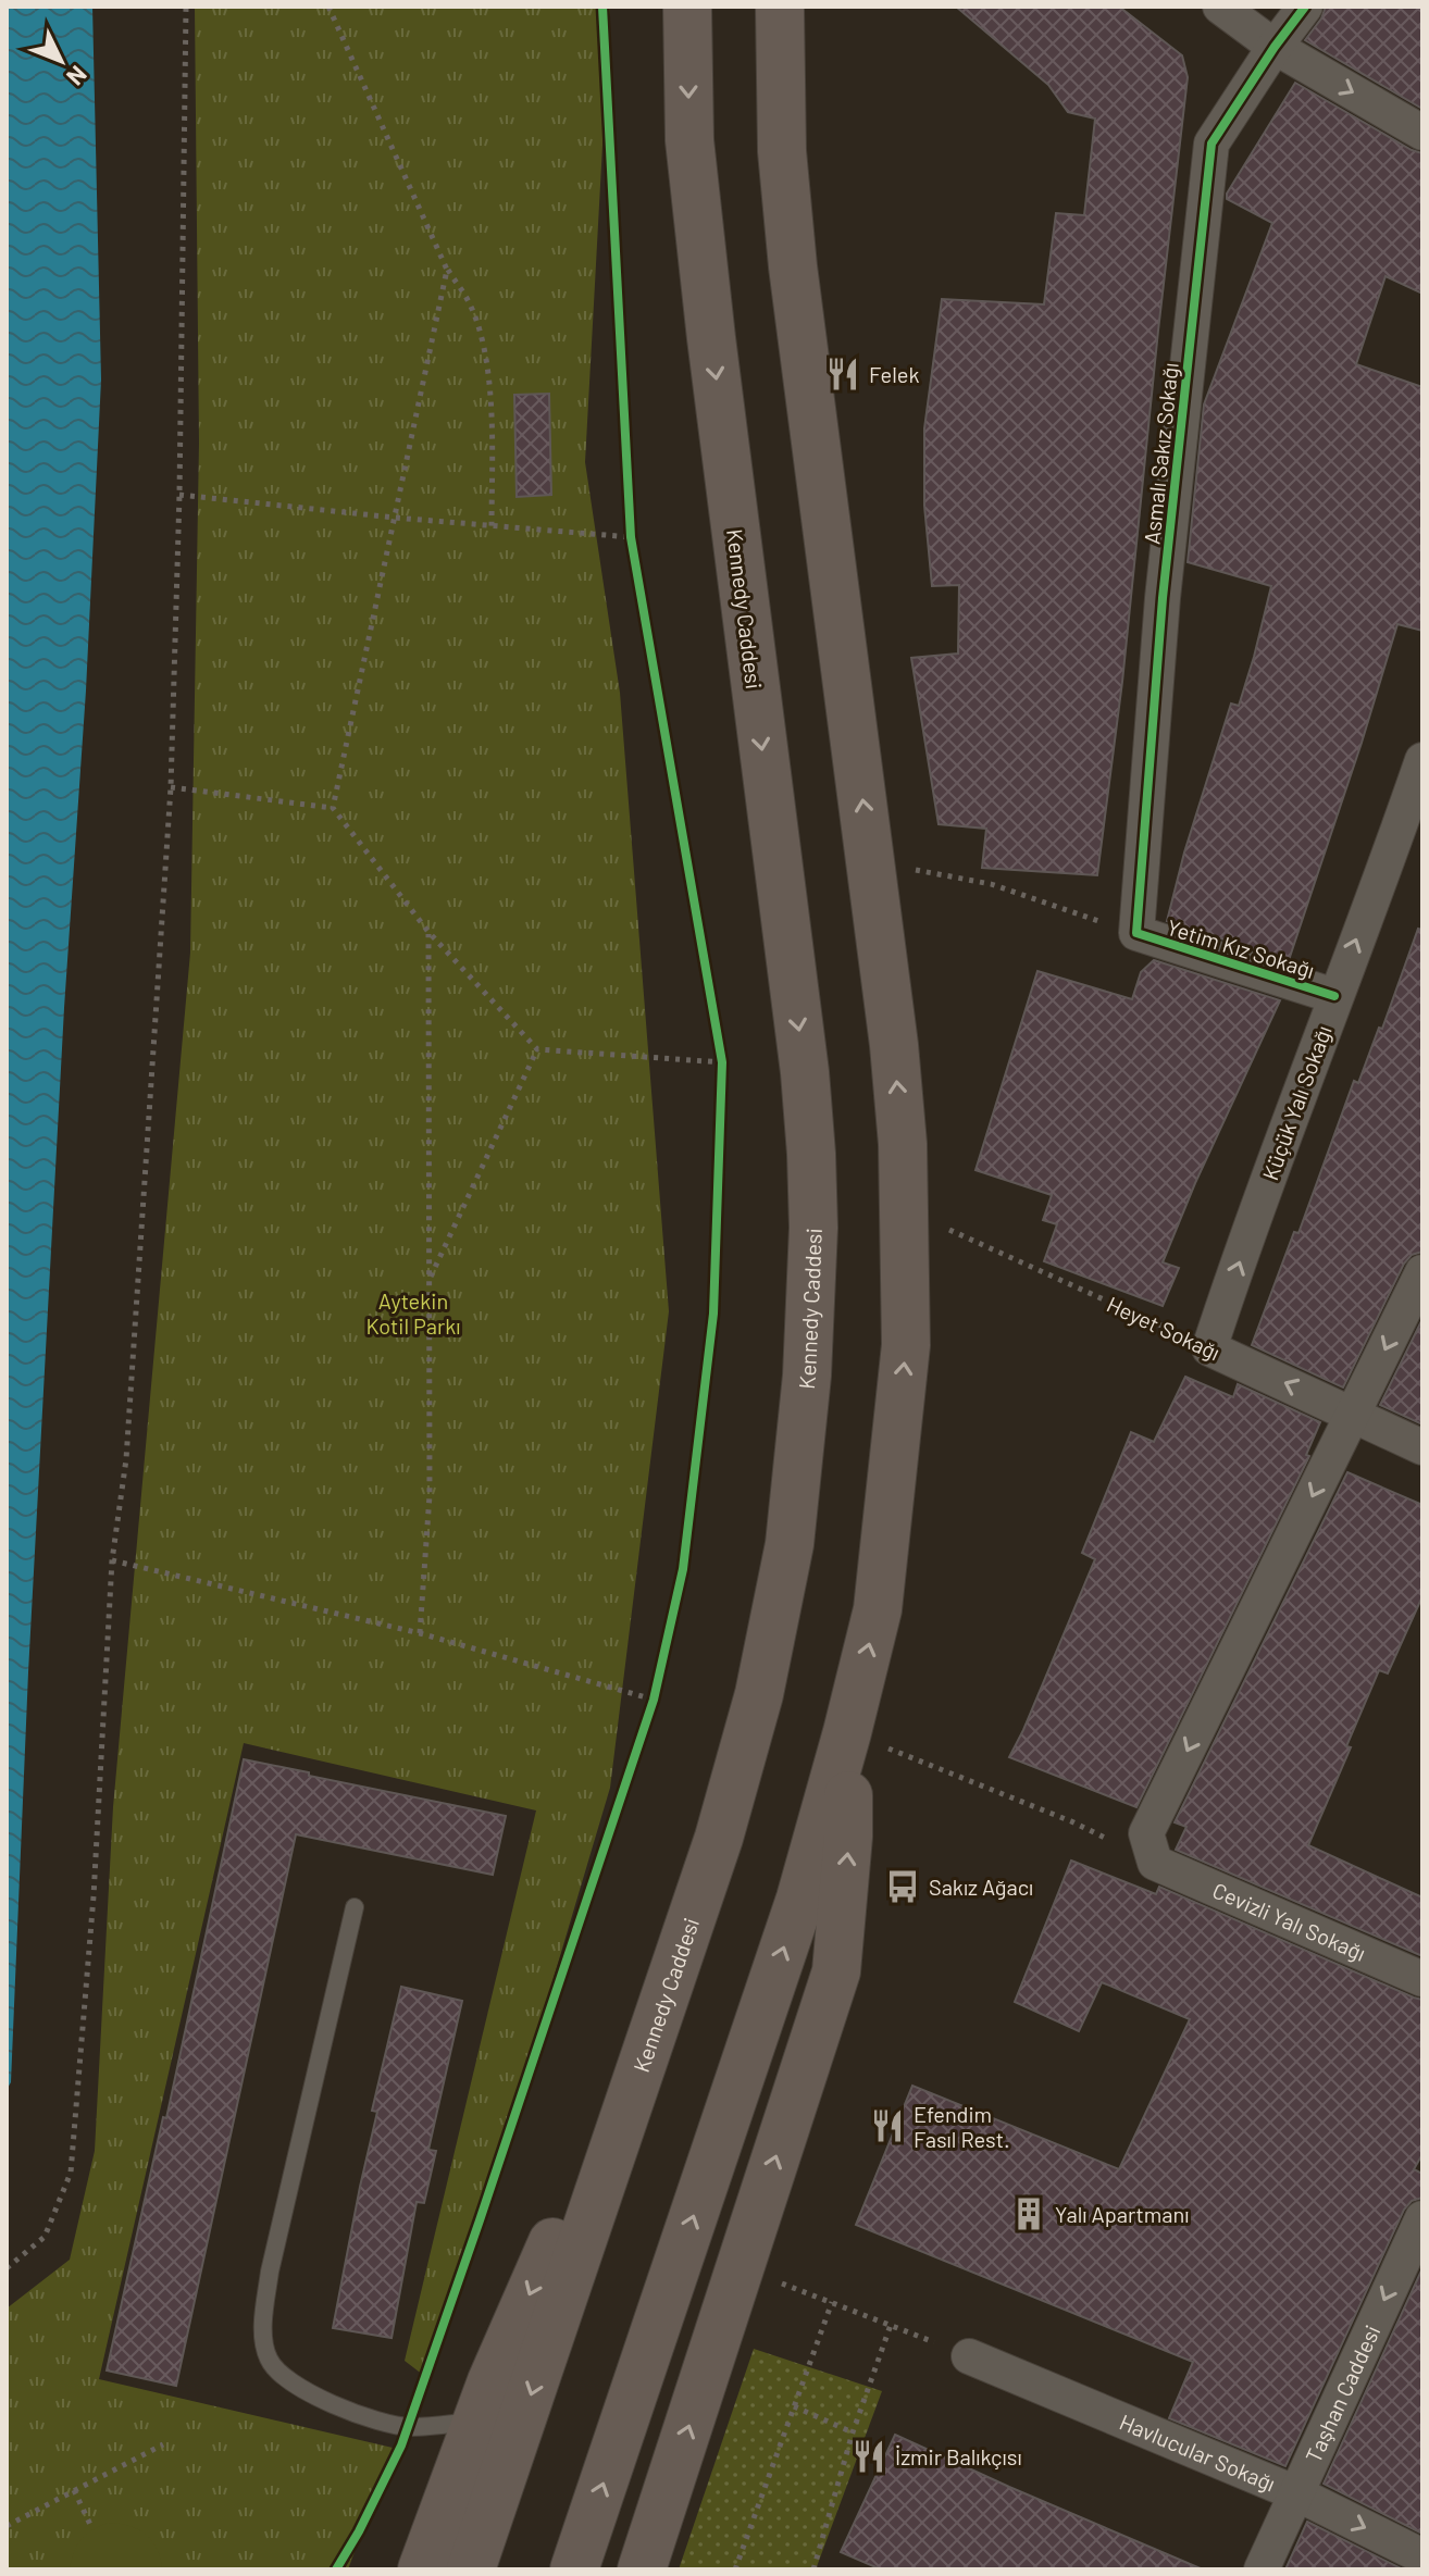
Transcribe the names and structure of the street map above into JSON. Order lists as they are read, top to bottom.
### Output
{
  "streets": {
    "highway": ["Kennedy Caddesi"],
    "street": [
      "Asmalı Sakız Sokağı",
      "Yetim Kız Sokağı",
      "Küçük Yalı Sokağı",
      "Heyet Sokağı",
      "Cevizli Yalı Sokağı",
      "Taşhan Caddesi",
      "Havlucular Sokağı"
    ]
  },
  "crossings": [
    ["Asmalı Sakız Sokağı", "Yetim Kız Sokağı"],
    ["Yetim Kız Sokağı", "Küçük Yalı Sokağı"],
    ["Küçük Yalı Sokağı", "Heyet Sokağı"],
    ["Heyet Sokağı", "Cevizli Yalı Sokağı"],
    ["Taşhan Caddesi", "Havlucular Sokağı"]
  ],
  "one_way": ["Küçük Yalı Sokağı", "Taşhan Caddesi"],
  "parks": ["Aytekin Kotil Parkı"],
  "places": {
    "restaurant": ["Felek", "Efendim Fasıl Rest.", "İzmir Balıkçısı"],
    "bus stop": ["Sakız Ağacı"],
    "building": ["Yalı Apartmanı"]
  },
  "north": "bottom right"
}
